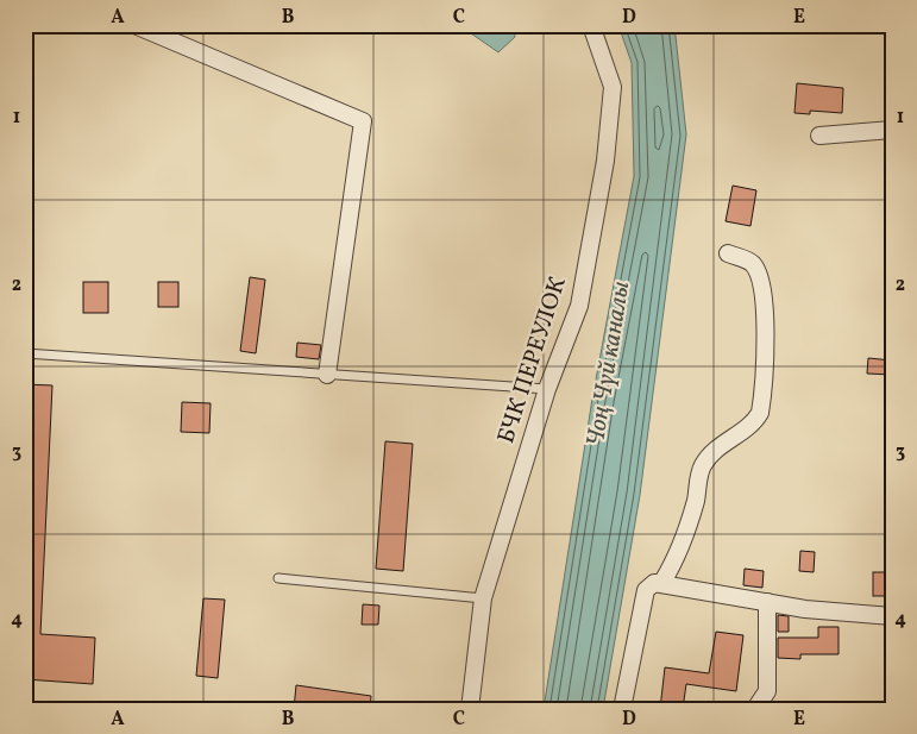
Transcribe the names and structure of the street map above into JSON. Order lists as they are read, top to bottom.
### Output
{
  "streets": {
    "street": ["БЧК ПЕРЕУЛОК"]
  },
  "water": ["Чоң Чүй каналы"],
  "grid": {
    "columns": [
      "A",
      "B",
      "C",
      "D",
      "E"
    ],
    "rows": [
      "1",
      "2",
      "3",
      "4"
    ]
  }
}
